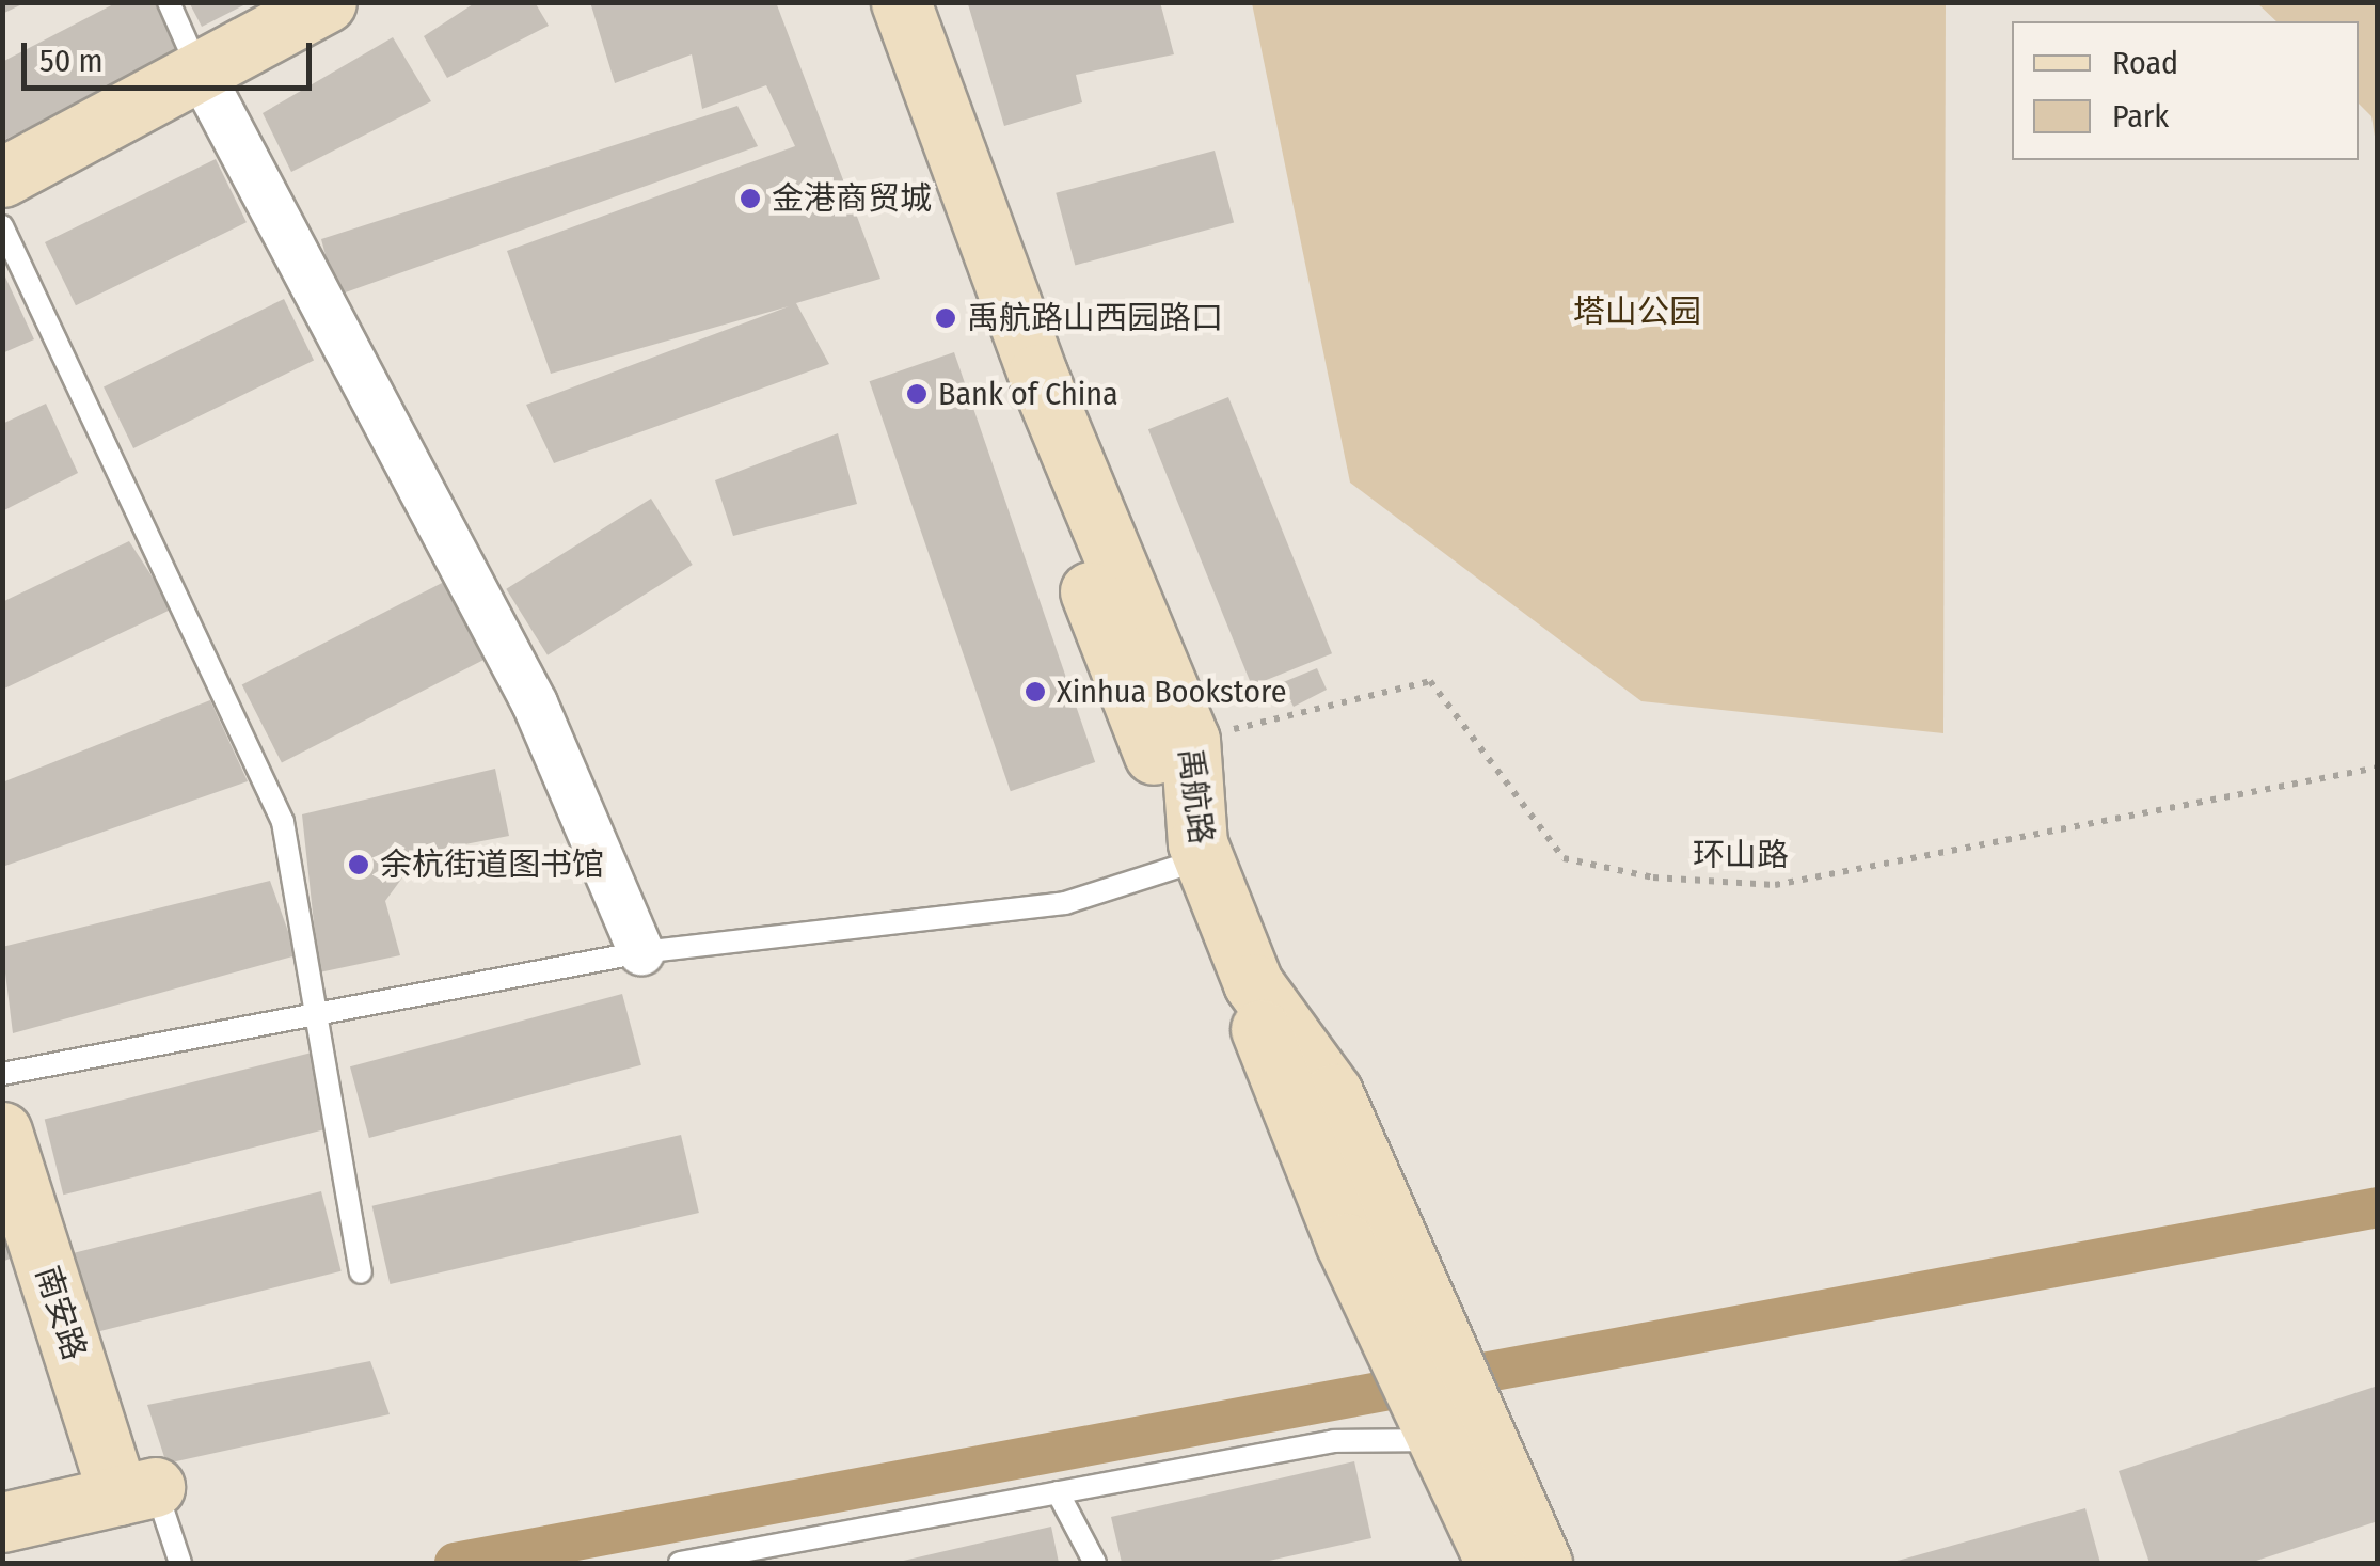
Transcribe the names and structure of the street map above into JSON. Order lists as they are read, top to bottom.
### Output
{
  "streets": {
    "main road": ["禹航路", "南安路"],
    "path": ["环山路"]
  },
  "crossings": [
    ["禹航路", "环山路"]
  ],
  "parks": ["塔山公园"],
  "places": [
    "金港商贸城",
    "禹航路山西园路口",
    "Bank of China",
    "Xinhua Bookstore",
    "余杭街道图书馆"
  ],
  "legend": ["Road", "Park"],
  "scale_bar": "50 m"
}
